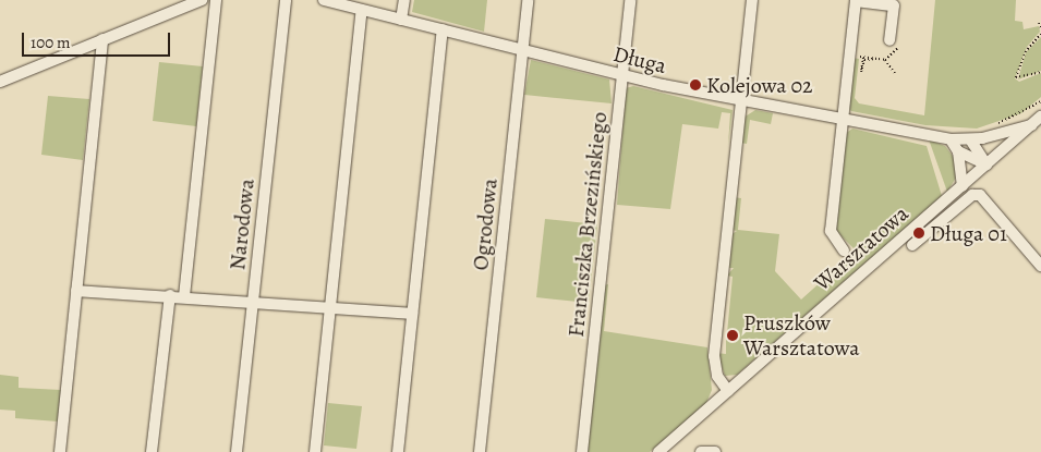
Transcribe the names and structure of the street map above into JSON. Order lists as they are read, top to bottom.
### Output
{
  "streets": {
    "street": [
      "Długa",
      "Narodowa",
      "Ogrodowa",
      "Franciszka Brzezińskiego",
      "Warsztatowa"
    ]
  },
  "crossings": [
    ["Długa", "Ogrodowa"],
    ["Długa", "Franciszka Brzezińskiego"],
    ["Długa", "Warsztatowa"]
  ],
  "places": ["Kolejowa 02", "Długa 01", "Pruszków Warsztatowa"],
  "scale_bar": "100 m"
}
